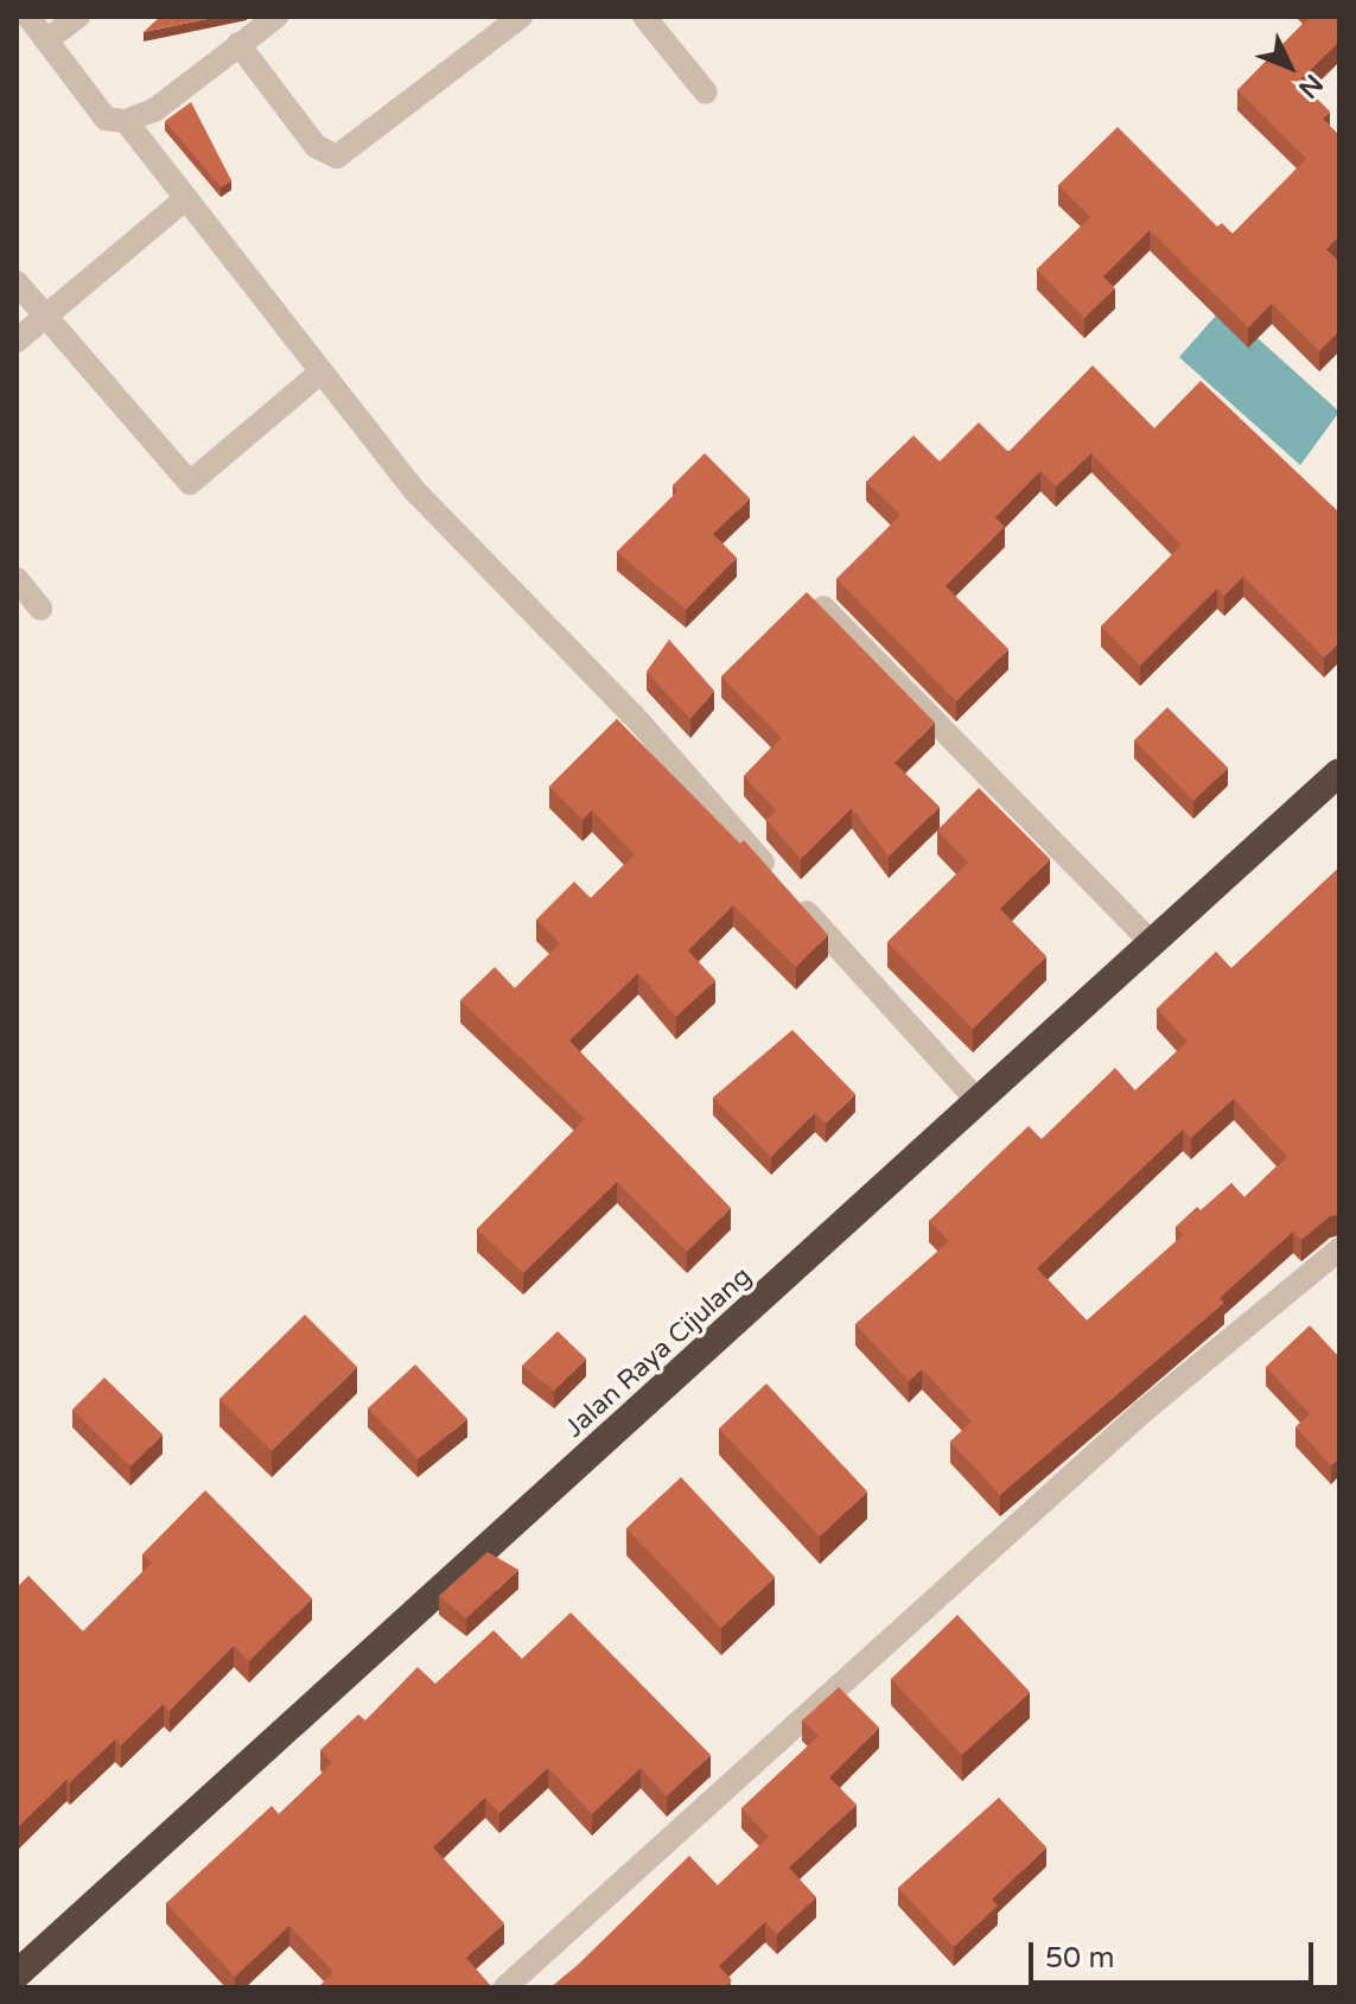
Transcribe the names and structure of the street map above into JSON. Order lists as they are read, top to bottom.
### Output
{
  "streets": {
    "highway": ["Jalan Raya Cijulang"]
  },
  "scale_bar": "50 m",
  "north": "bottom right"
}
